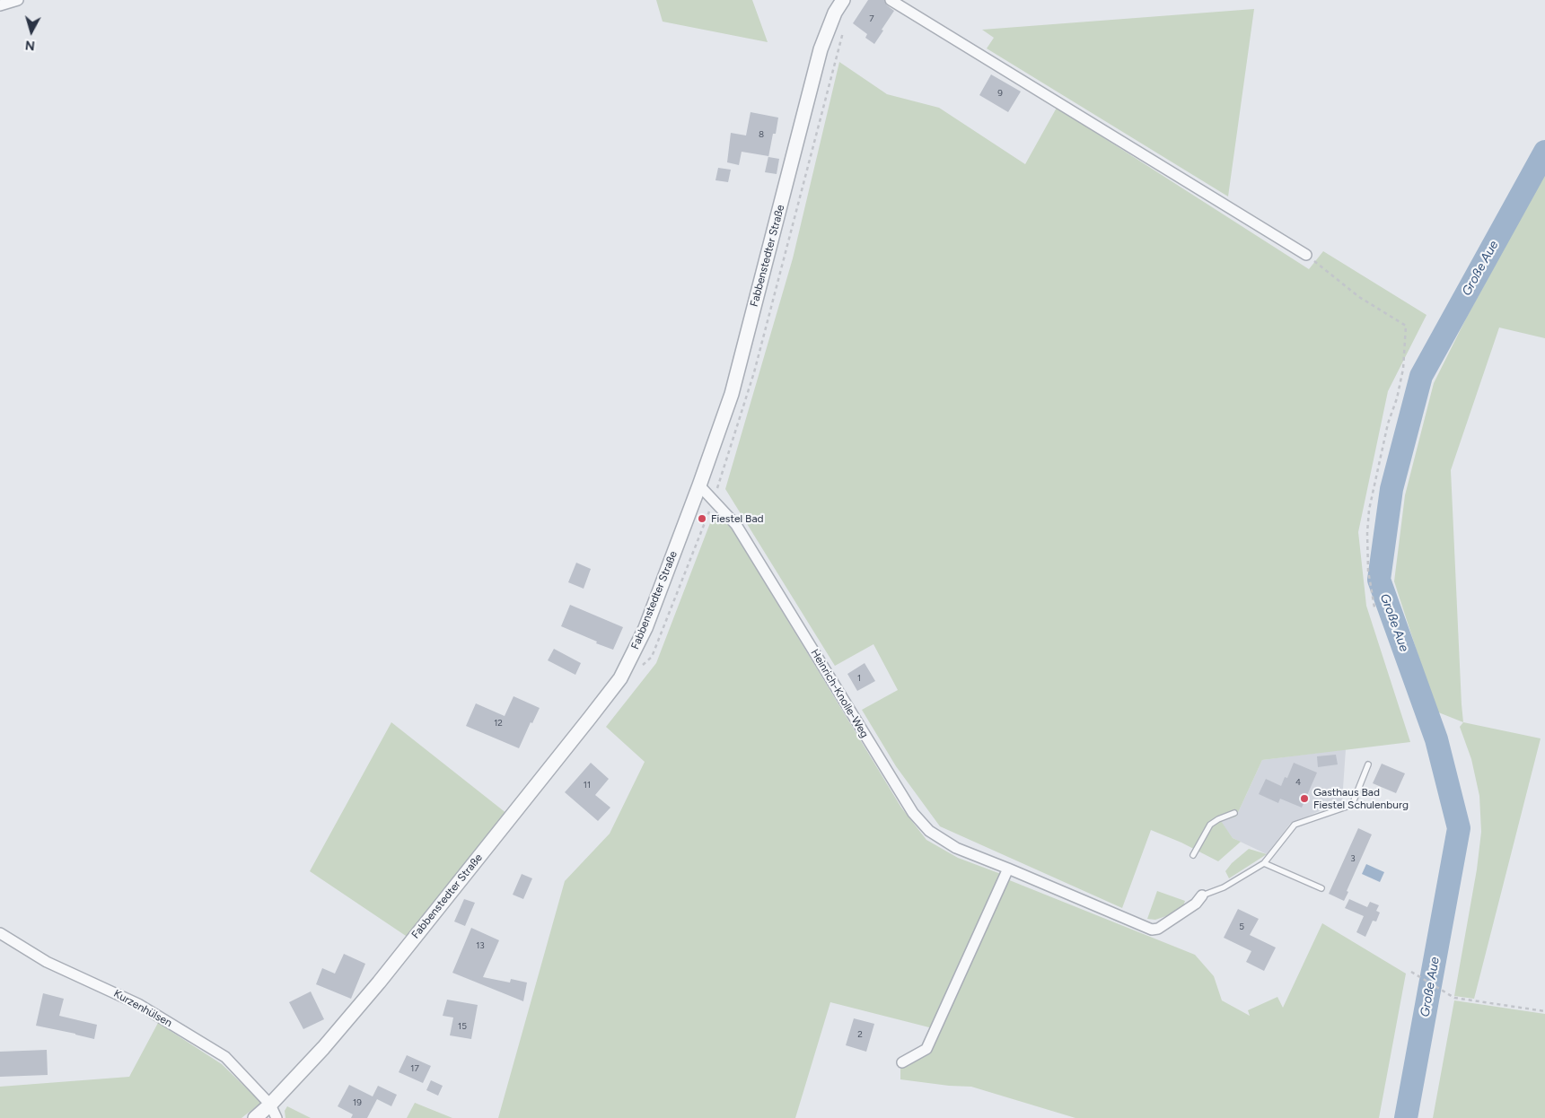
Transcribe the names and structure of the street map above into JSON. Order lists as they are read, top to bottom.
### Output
{
  "streets": {
    "street": ["Fabbenstedter Straße", "Heinrich-Knolle-Weg", "Kurzenhülsen"]
  },
  "crossings": [
    ["Fabbenstedter Straße", "Heinrich-Knolle-Weg"],
    ["Fabbenstedter Straße", "Kurzenhülsen"]
  ],
  "water": ["Große Aue"],
  "places": ["Fiestel Bad", "Gasthaus Bad Fiestel Schulenburg"],
  "house_numbers": [
    "7",
    "9",
    "8",
    "1",
    "12",
    "4",
    "11",
    "3",
    "5",
    "13",
    "15",
    "2",
    "17",
    "19"
  ],
  "north": "bottom"
}
